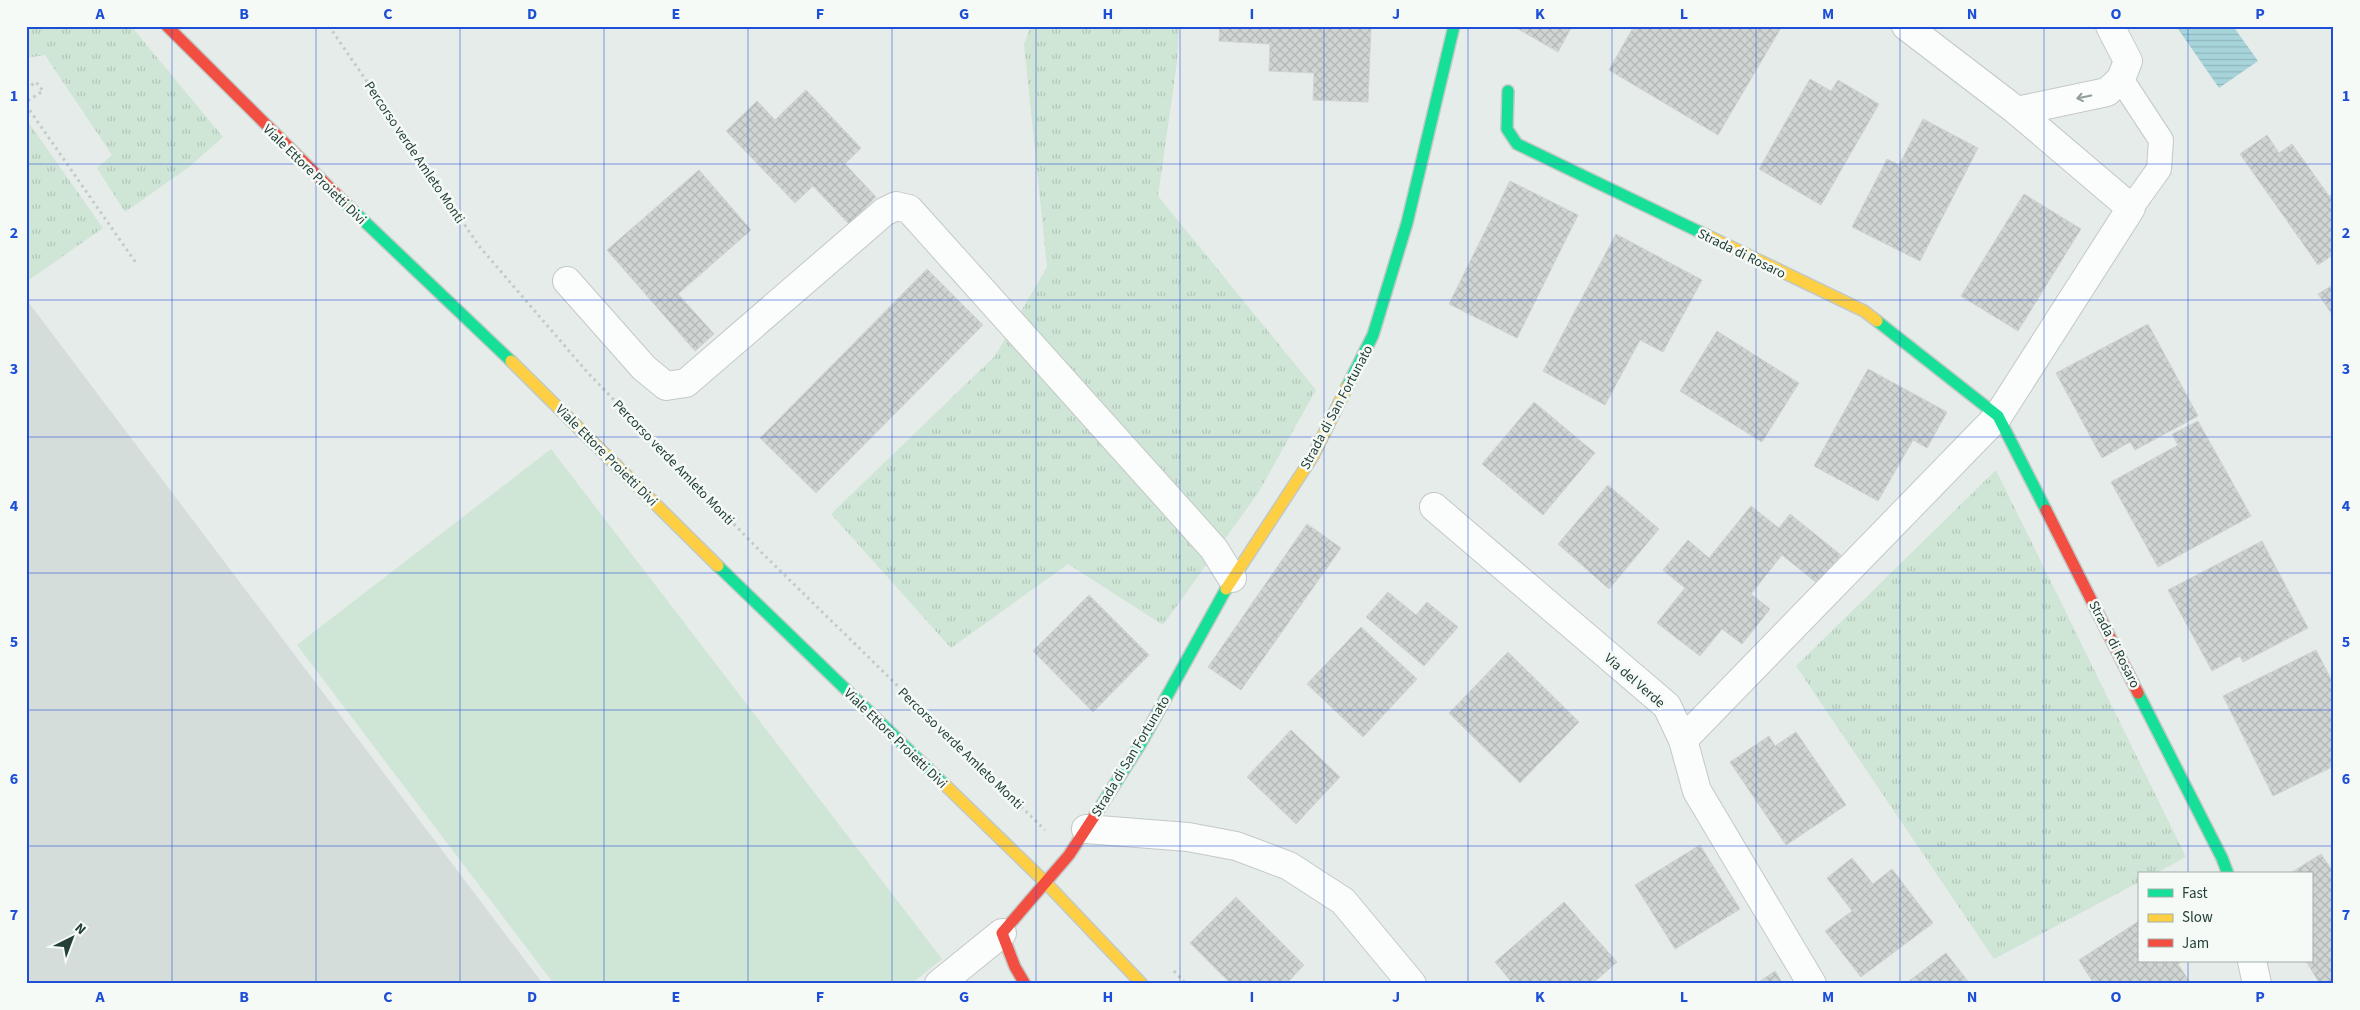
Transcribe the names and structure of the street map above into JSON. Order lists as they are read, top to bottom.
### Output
{
  "streets": {
    "street": [
      "Viale Ettore Proietti Divi",
      "Strada di Rosaro",
      "Strada di San Fortunato",
      "Via del Verde"
    ],
    "path": ["Percorso verde Amleto Monti"]
  },
  "crossings": [
    ["Percorso verde Amleto Monti", "Strada di San Fortunato"],
    ["Viale Ettore Proietti Divi", "Strada di San Fortunato"]
  ],
  "legend": ["Fast", "Slow", "Jam"],
  "north": "top right",
  "grid": {
    "columns": [
      "A",
      "B",
      "C",
      "D",
      "E",
      "F",
      "G",
      "H",
      "I",
      "J",
      "K",
      "L",
      "M",
      "N",
      "O",
      "P"
    ],
    "rows": [
      "1",
      "2",
      "3",
      "4",
      "5",
      "6",
      "7"
    ]
  }
}
